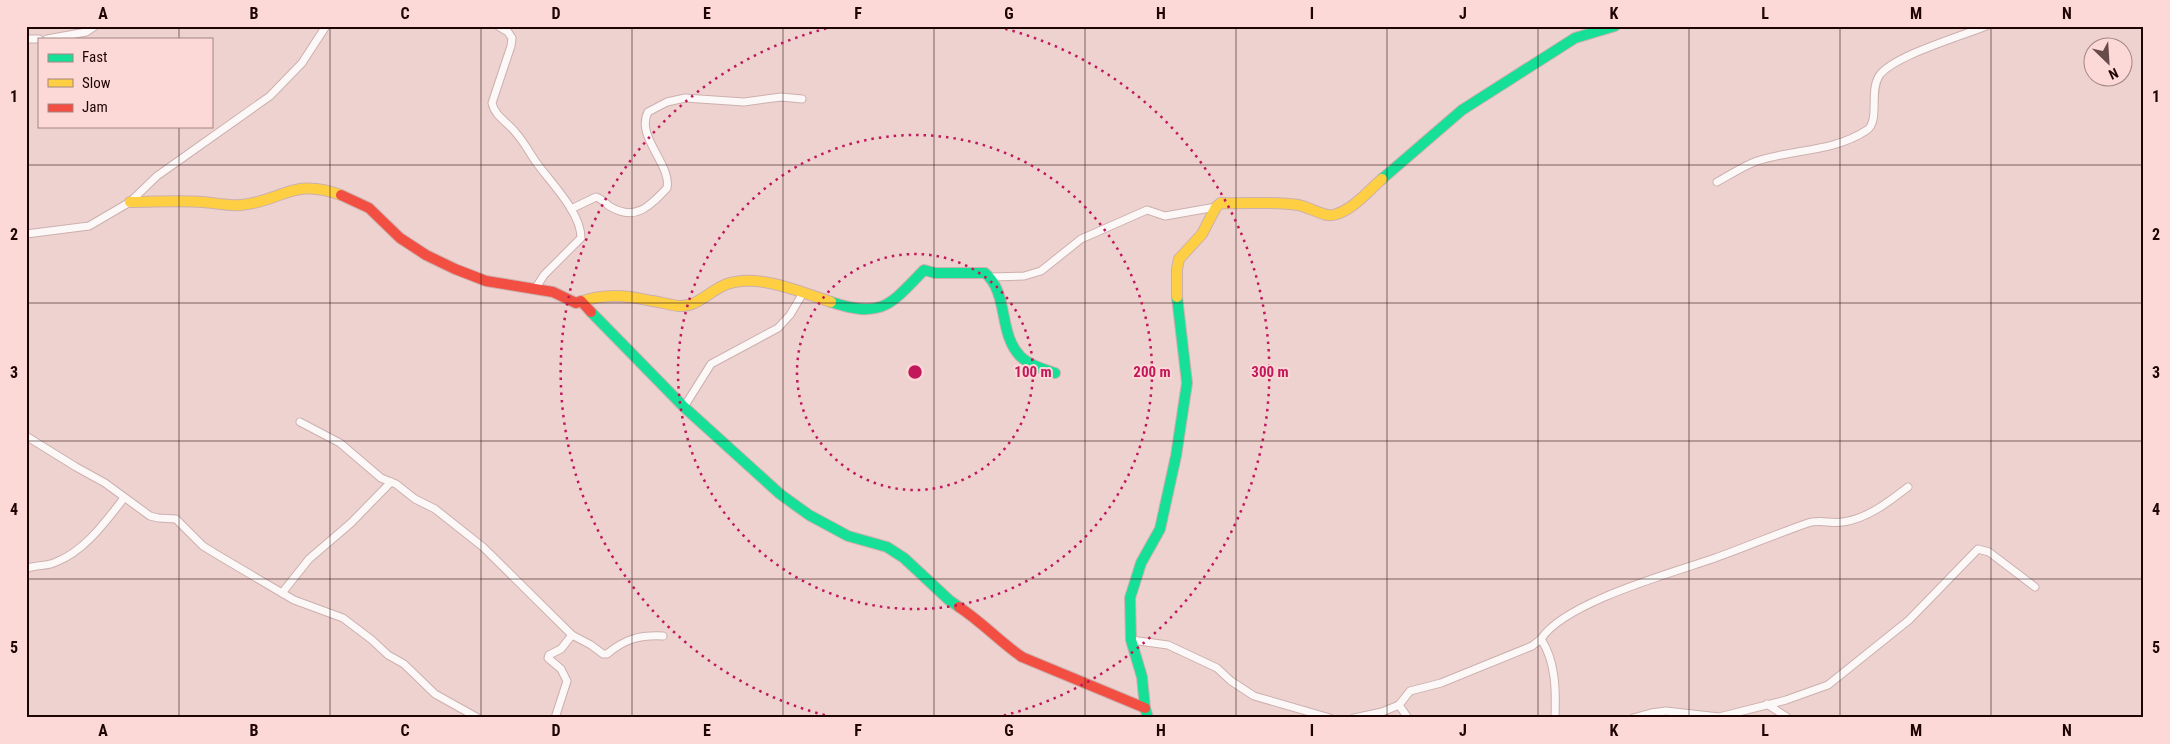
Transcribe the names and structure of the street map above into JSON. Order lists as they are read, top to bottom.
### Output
{
  "legend": ["Fast", "Slow", "Jam"],
  "north": "bottom right",
  "grid": {
    "columns": [
      "A",
      "B",
      "C",
      "D",
      "E",
      "F",
      "G",
      "H",
      "I",
      "J",
      "K",
      "L",
      "M",
      "N"
    ],
    "rows": [
      "1",
      "2",
      "3",
      "4",
      "5"
    ]
  },
  "rings": ["100 m", "200 m", "300 m"]
}
